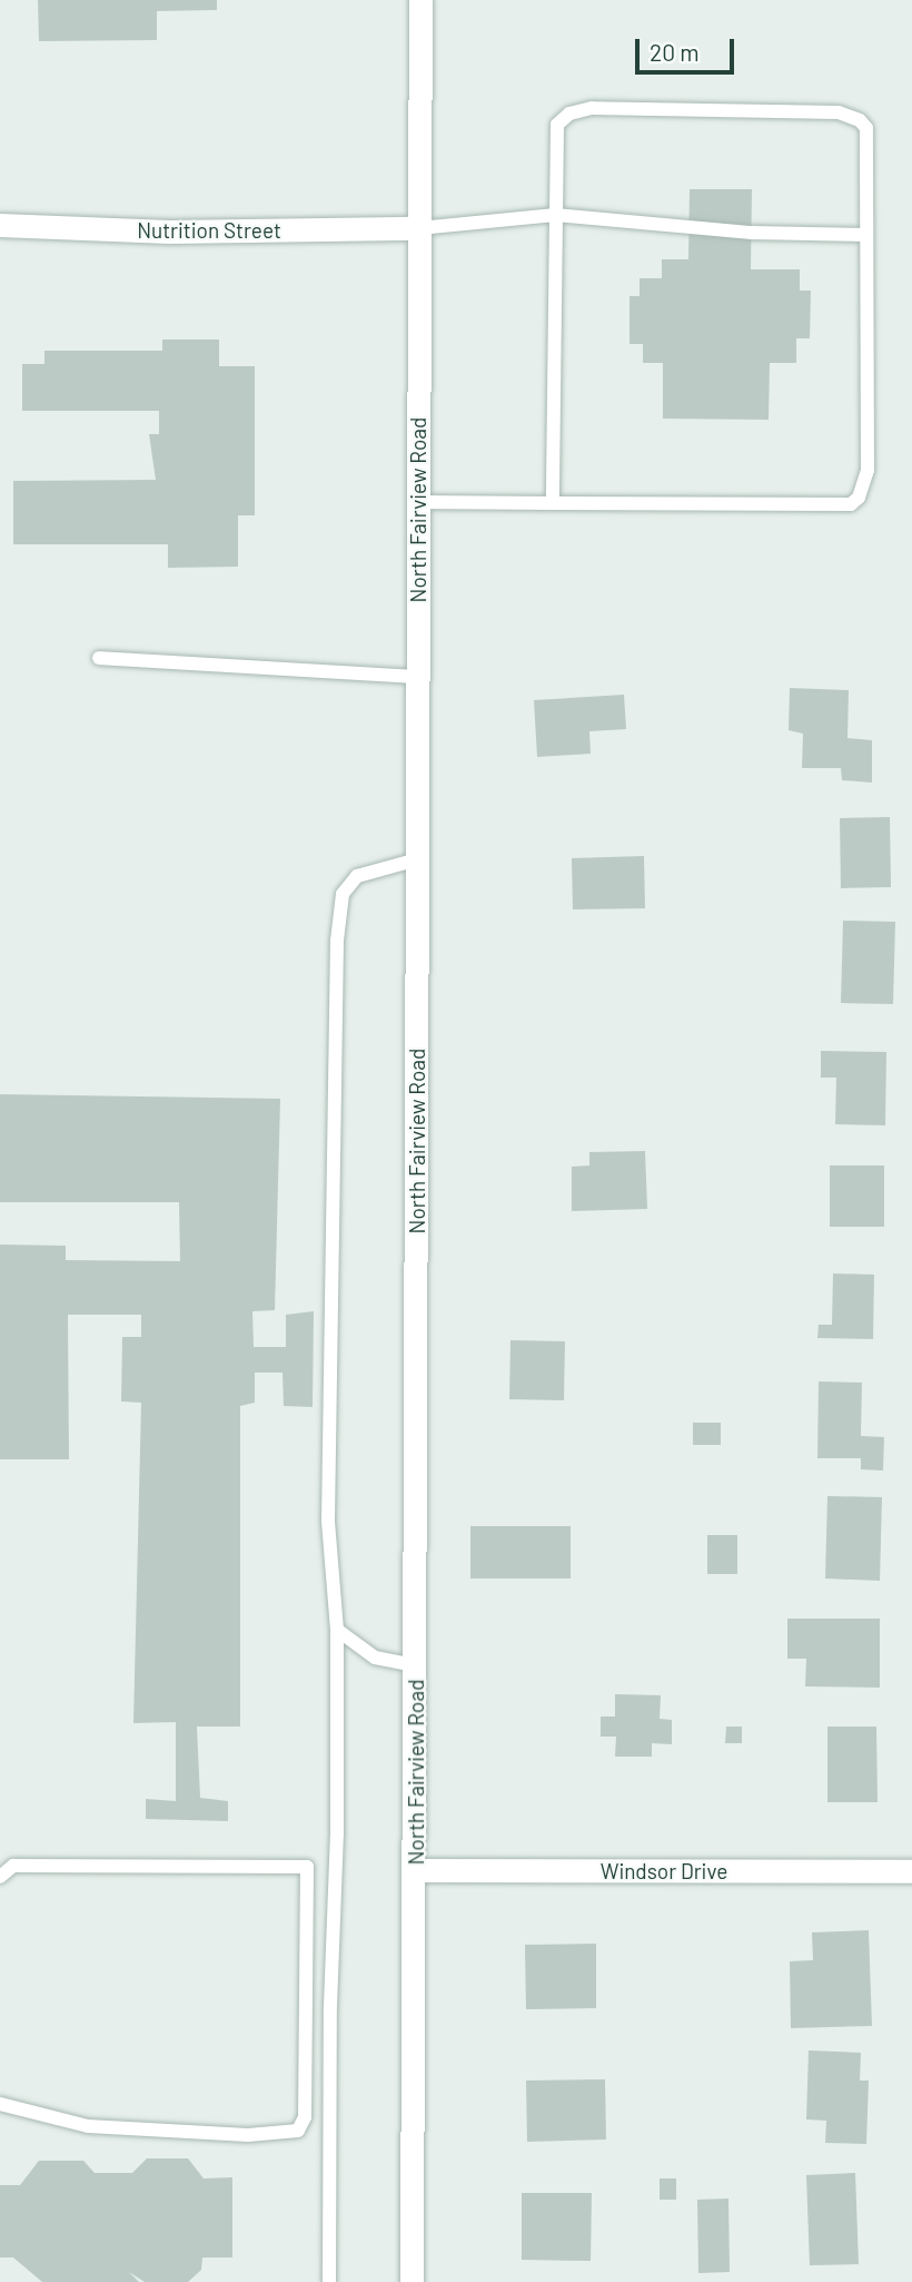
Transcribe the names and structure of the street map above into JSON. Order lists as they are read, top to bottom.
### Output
{
  "streets": {
    "main road": ["Nutrition Street", "North Fairview Road", "Windsor Drive"]
  },
  "crossings": [
    ["Nutrition Street", "North Fairview Road"],
    ["North Fairview Road", "Windsor Drive"]
  ],
  "scale_bar": "20 m"
}
